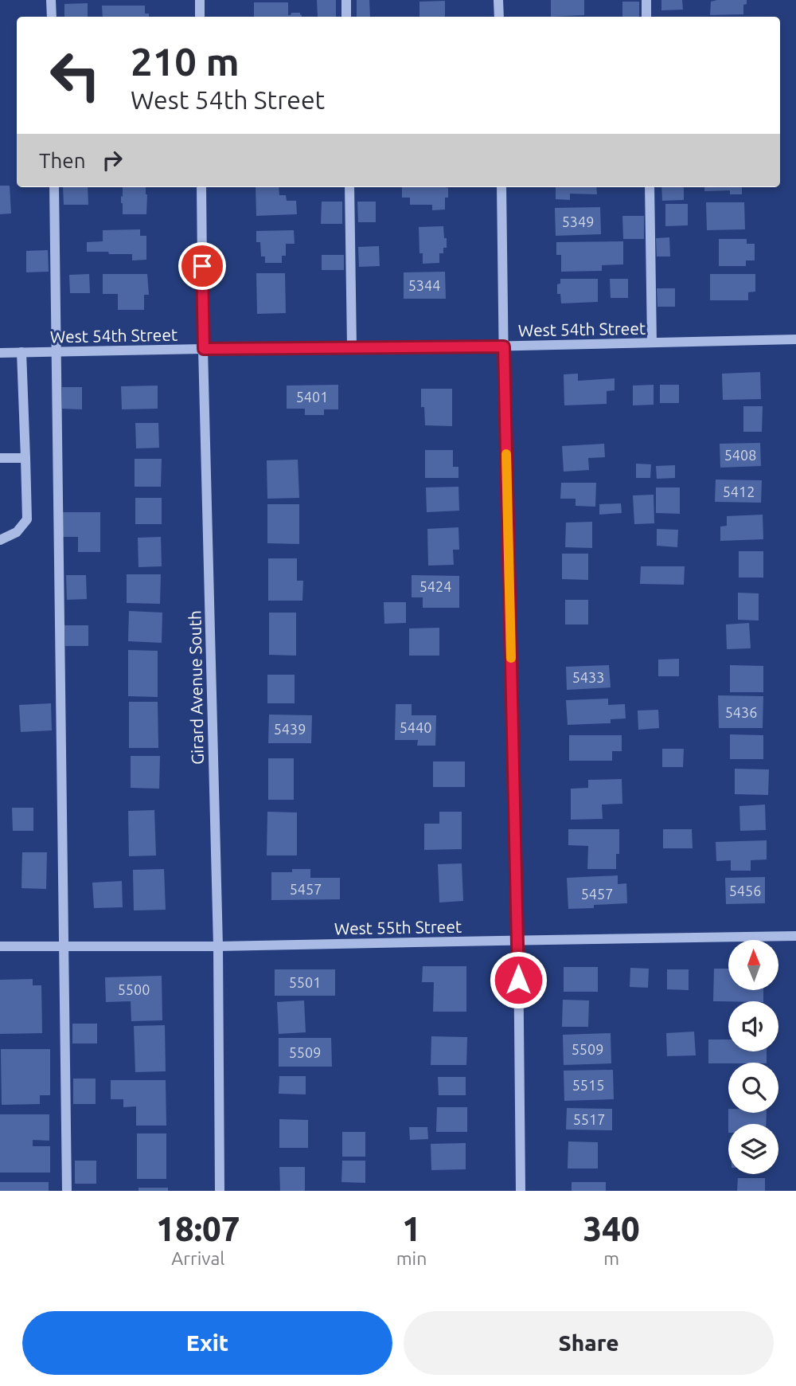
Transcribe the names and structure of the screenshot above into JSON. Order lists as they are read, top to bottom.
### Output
{
  "streets": {
    "street": ["West 54th Street", "Girard Avenue South", "West 55th Street"]
  },
  "crossings": [
    ["West 54th Street", "Girard Avenue South"],
    ["Girard Avenue South", "West 55th Street"]
  ],
  "house_numbers": [
    "5349",
    "5344",
    "5401",
    "5408",
    "5412",
    "5424",
    "5433",
    "5436",
    "5440",
    "5439",
    "5457",
    "5456",
    "5457",
    "5501",
    "5500",
    "5509",
    "5509",
    "5515",
    "5517"
  ],
  "north": "top",
  "page": {
    "turn": ["210 m", "West 54th Street"],
    "then": "Then",
    "eta": [
      "18:07",
      "Arrival",
      "1",
      "min",
      "340",
      "m"
    ],
    "buttons": ["Exit", "Share"]
  }
}
